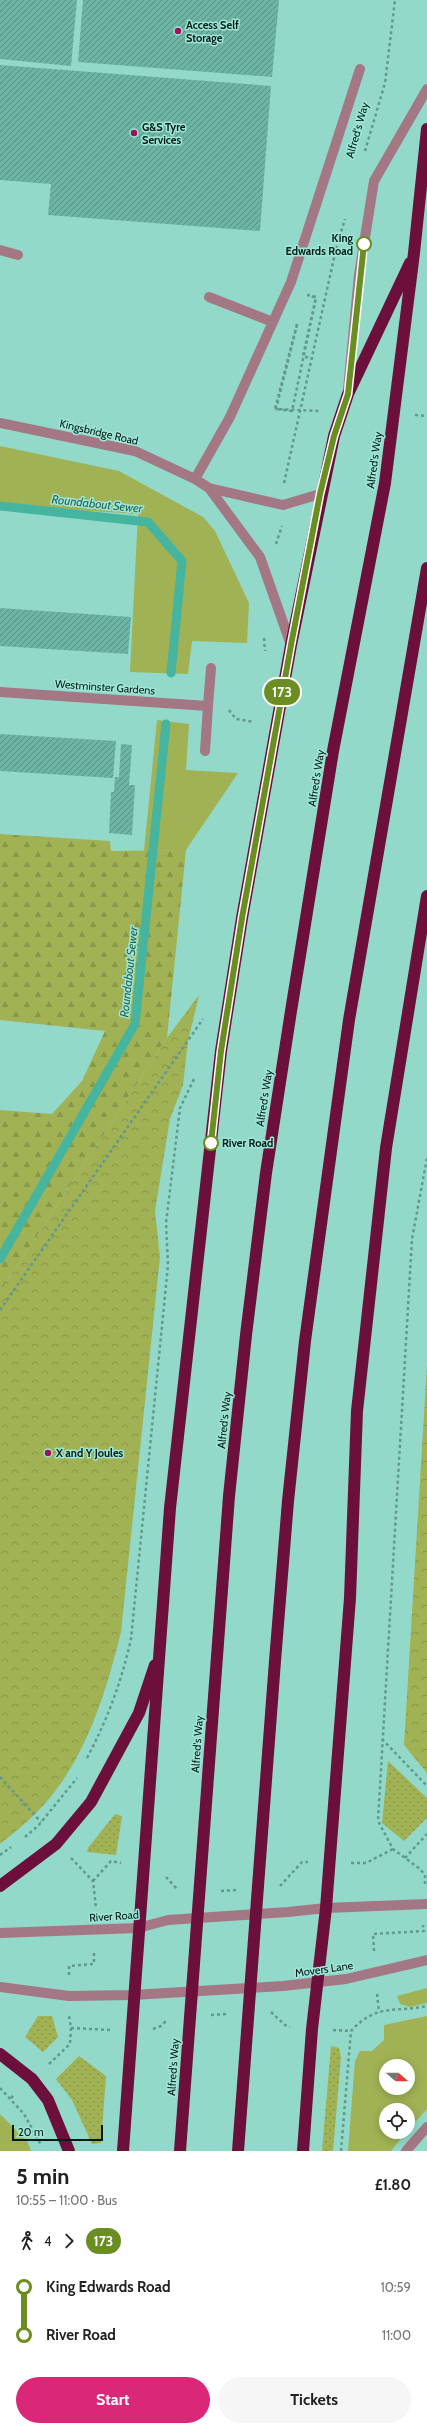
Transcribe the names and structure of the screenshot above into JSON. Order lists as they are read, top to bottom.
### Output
{
  "streets": {
    "highway": ["Alfred's Way"],
    "street": [
      "Kingsbridge Road",
      "Westminster Gardens",
      "River Road",
      "Movers Lane"
    ]
  },
  "water": ["Roundabout Sewer"],
  "places": [
    "Access Self Storage",
    "G&S Tyre Services",
    "King Edwards Road",
    "River Road",
    "X and Y Joules"
  ],
  "lines": ["bus line 173"],
  "scale_bar": "20 m",
  "north": "right",
  "page": {
    "on_map": "173",
    "scale": "20 m",
    "heading": ["5 min", "10:55 – 11:00 · Bus", "£1.80"],
    "legs": ["4", "173"],
    "list": [
      {
        "name": "King Edwards Road",
        "value": "10:59"
      },
      {
        "name": "River Road",
        "value": "11:00"
      }
    ],
    "buttons": ["Start", "Tickets"]
  }
}
